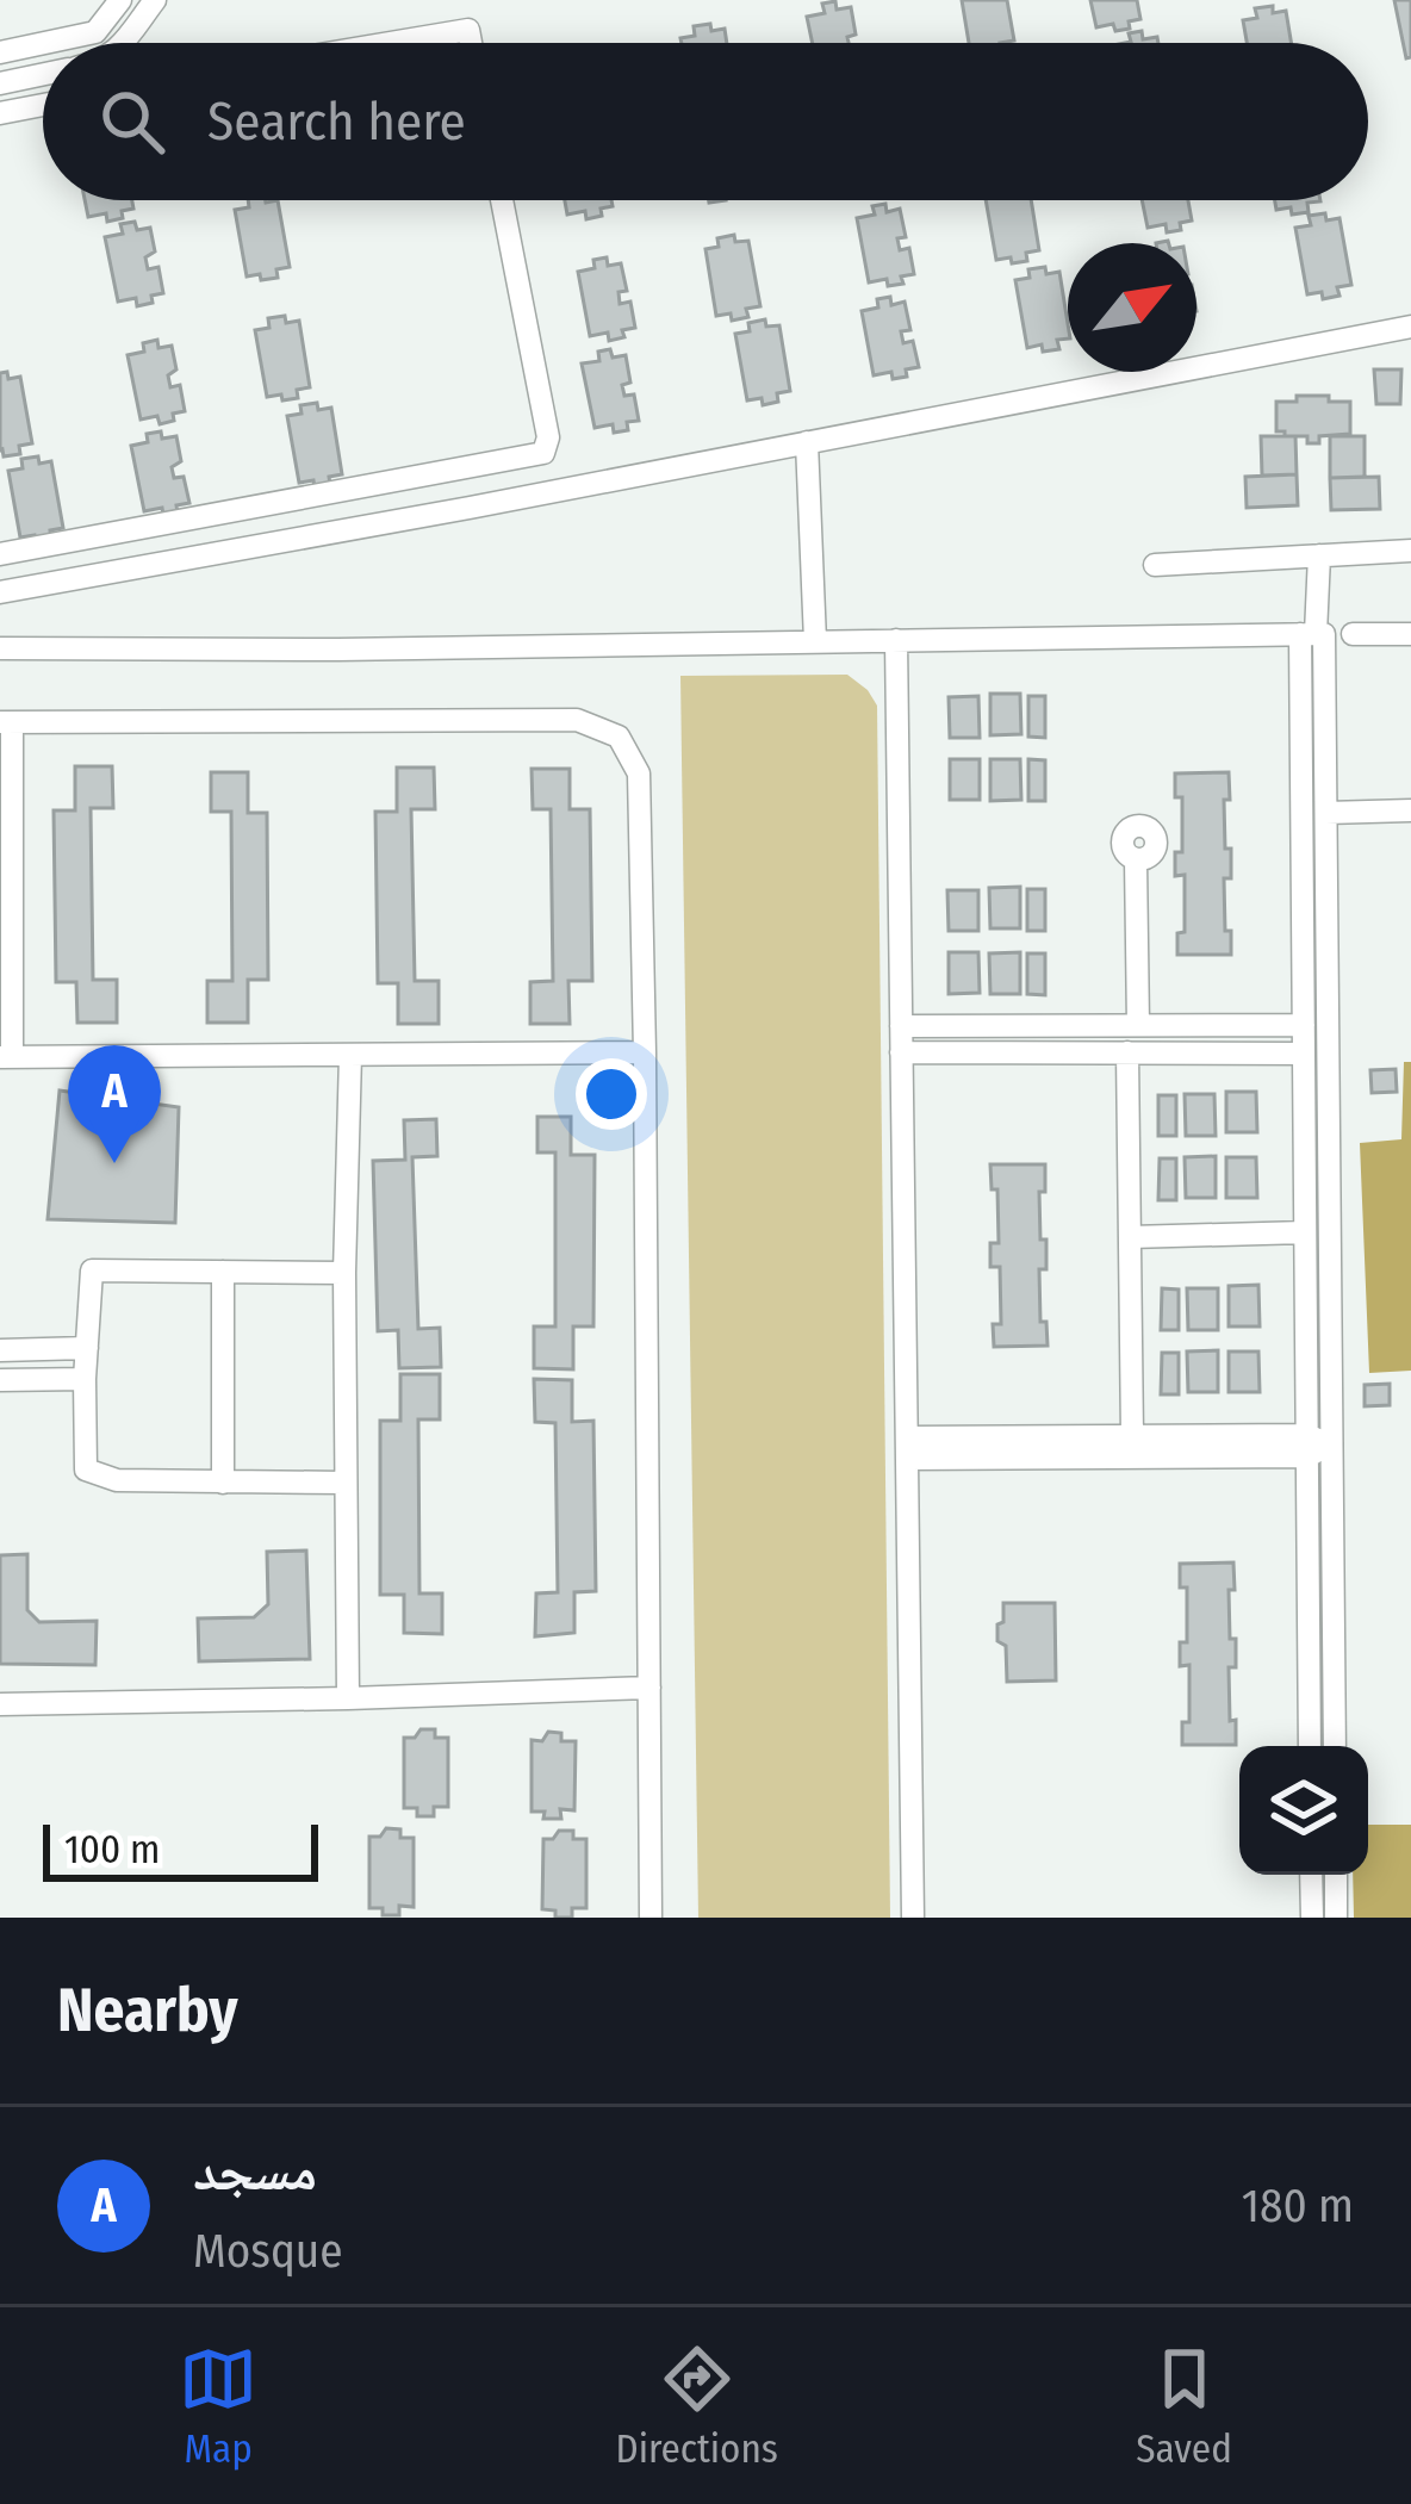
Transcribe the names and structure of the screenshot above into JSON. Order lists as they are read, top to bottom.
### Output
{
  "scale_bar": "100 m",
  "north": "top right",
  "page": {
    "search": "Search here",
    "pins": "A",
    "scale": "100 m",
    "heading": "Nearby",
    "list": [
      {
        "mark": "A",
        "name": "مسجد",
        "note": "Mosque",
        "value": "180 m"
      }
    ],
    "nav": ["Map", "Directions", "Saved"]
  }
}
